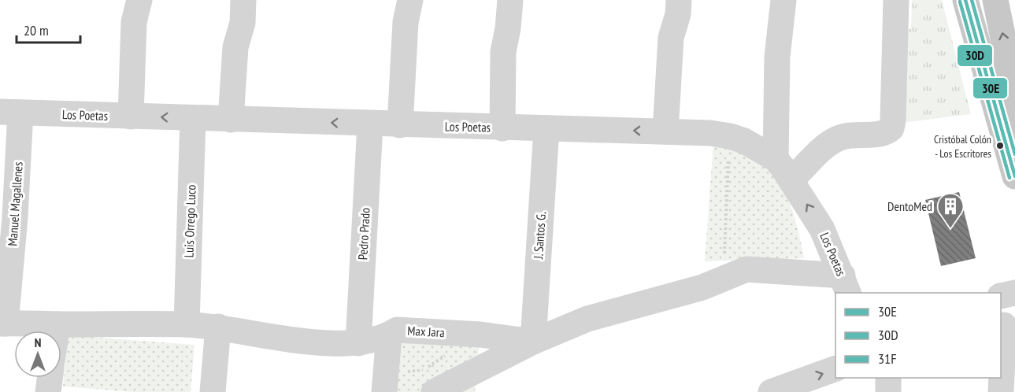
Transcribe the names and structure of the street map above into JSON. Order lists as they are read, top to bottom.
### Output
{
  "streets": {
    "street": [
      "Los Poetas",
      "Manuel Magallenes",
      "Luis Orrego Luco",
      "Pedro Prado",
      "J. Santos G.",
      "Max Jara"
    ]
  },
  "crossings": [
    ["Los Poetas", "Manuel Magallenes"],
    ["Los Poetas", "Luis Orrego Luco"],
    ["Los Poetas", "Pedro Prado"],
    ["Los Poetas", "J. Santos G."],
    ["Manuel Magallenes", "Max Jara"],
    ["Luis Orrego Luco", "Max Jara"],
    ["Pedro Prado", "Max Jara"],
    ["J. Santos G.", "Max Jara"]
  ],
  "one_way": ["Los Poetas"],
  "places": {
    "other": ["Cristóbal Colón - Los Escritores"],
    "building": ["DentoMed"]
  },
  "lines": ["transit line 30E", "transit line 31F", "transit line 30D"],
  "legend": ["30E", "30D", "31F"],
  "scale_bar": "20 m",
  "north": "top"
}
